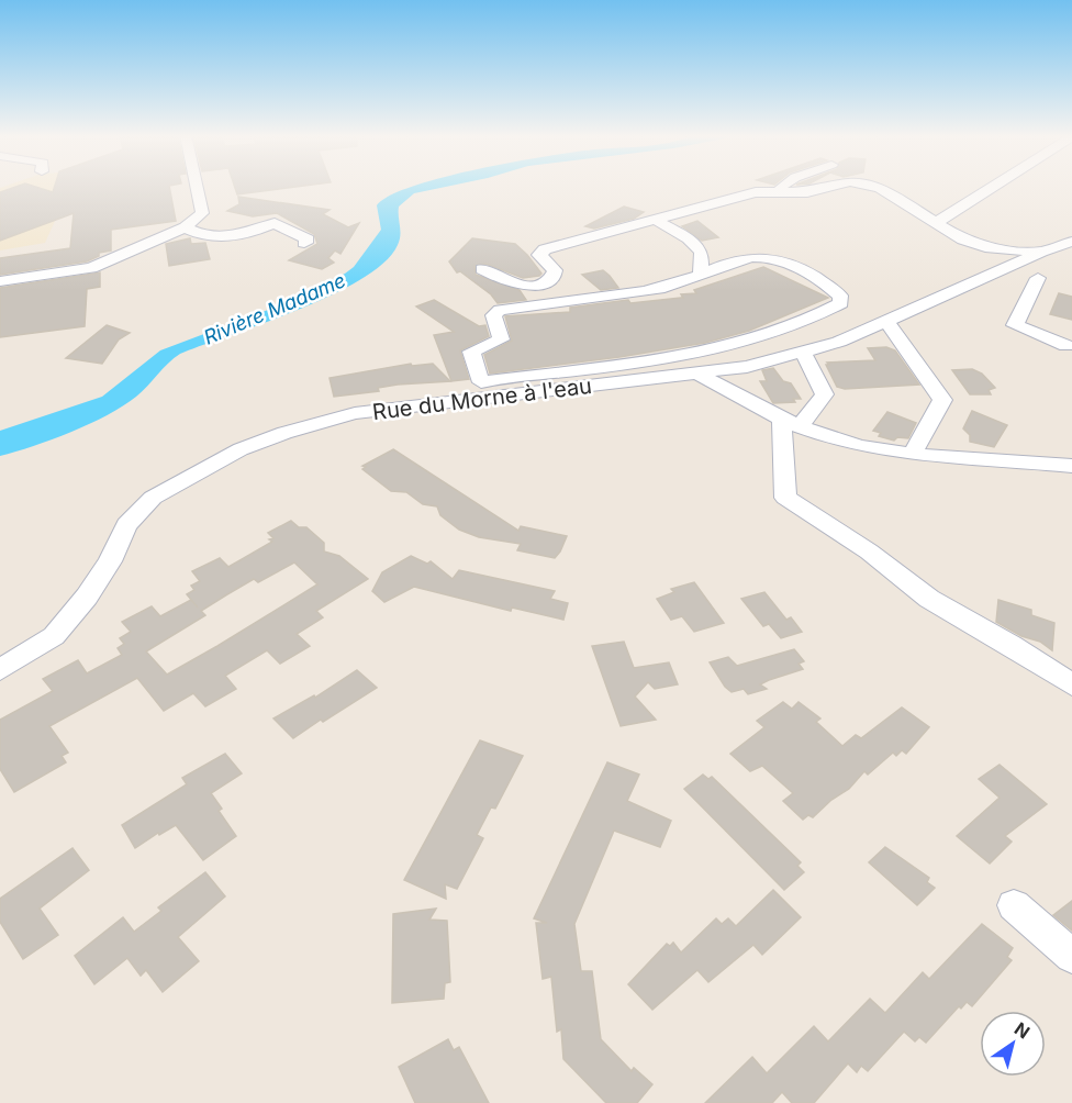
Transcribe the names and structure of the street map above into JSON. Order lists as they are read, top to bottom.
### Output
{
  "streets": {
    "street": ["Rue du Morne à l'eau"]
  },
  "water": ["Rivière Madame"],
  "north": "top right"
}
